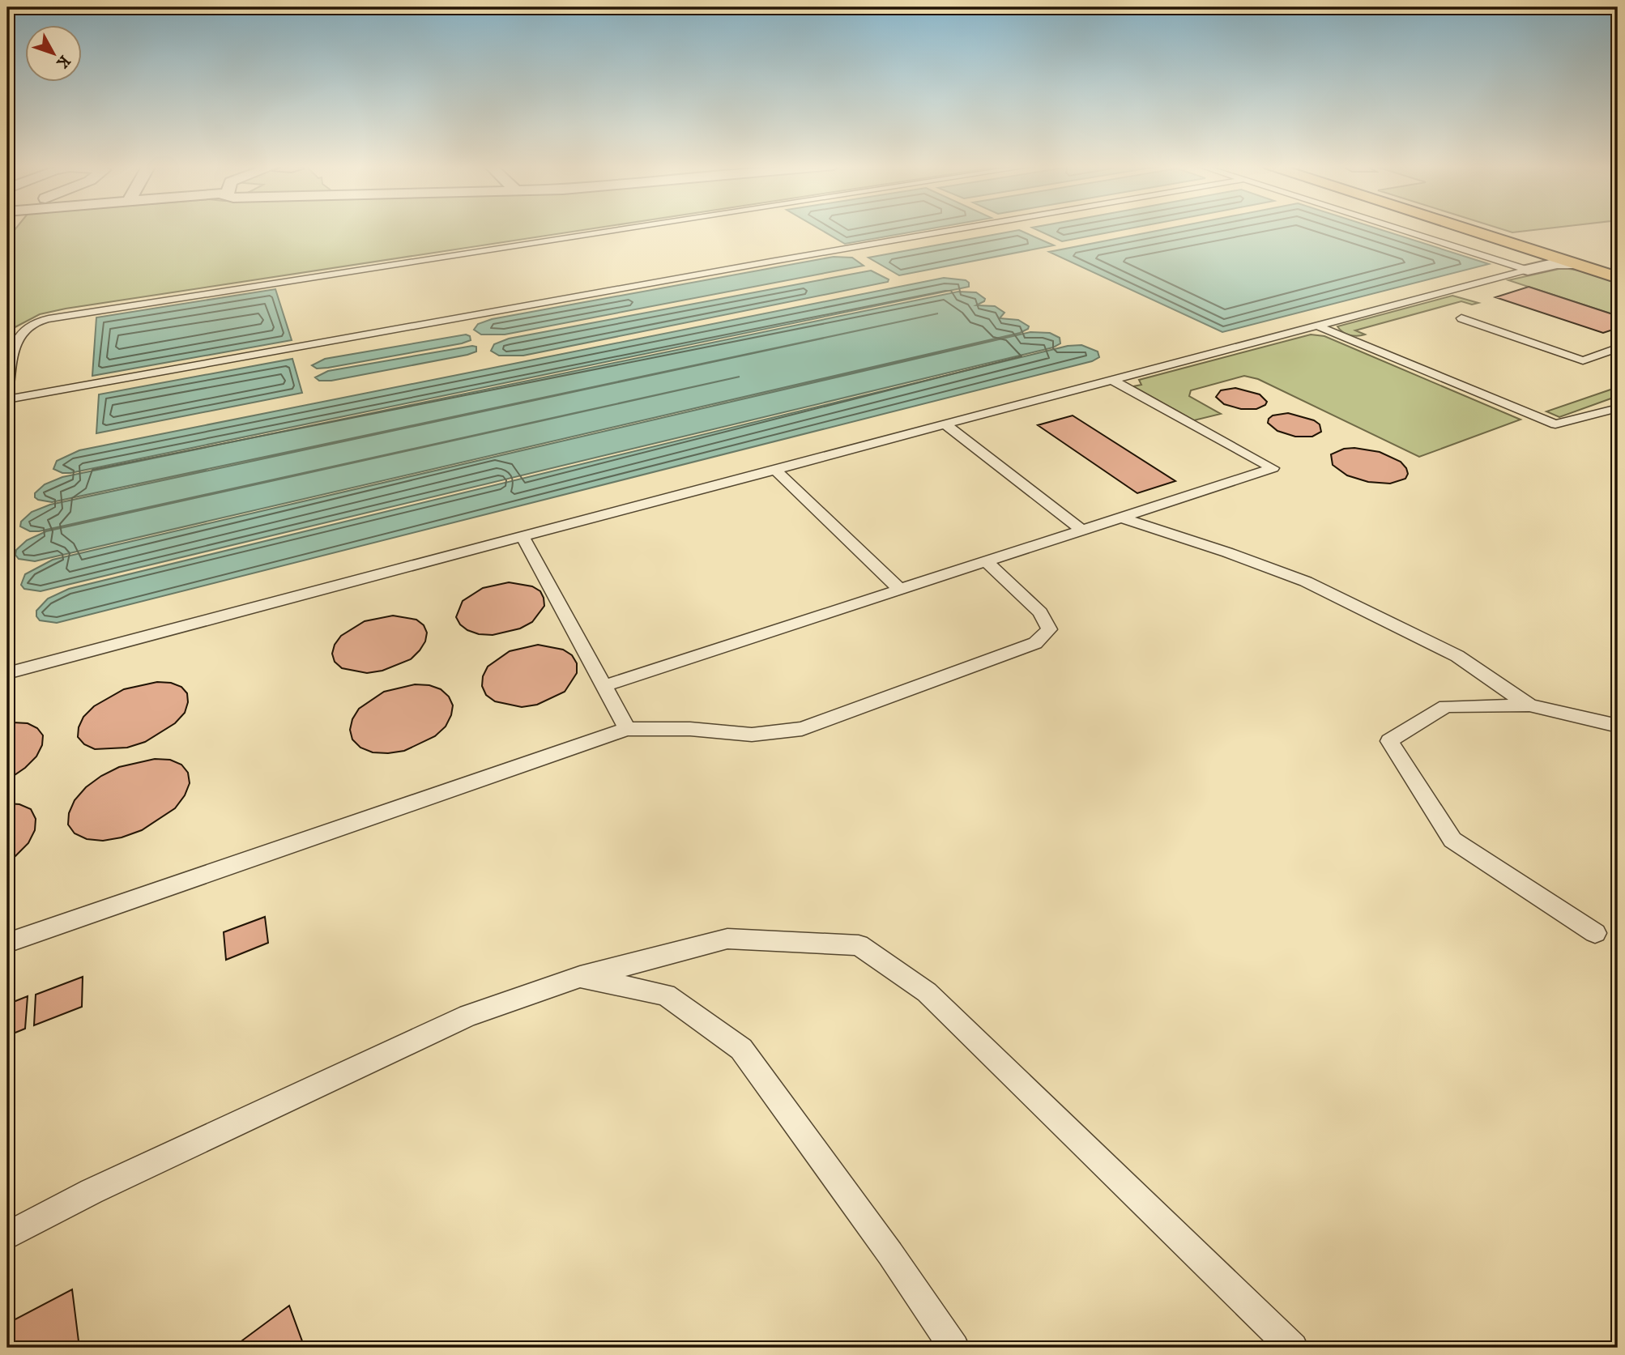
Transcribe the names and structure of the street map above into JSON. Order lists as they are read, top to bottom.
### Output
{
  "north": "bottom right"
}
